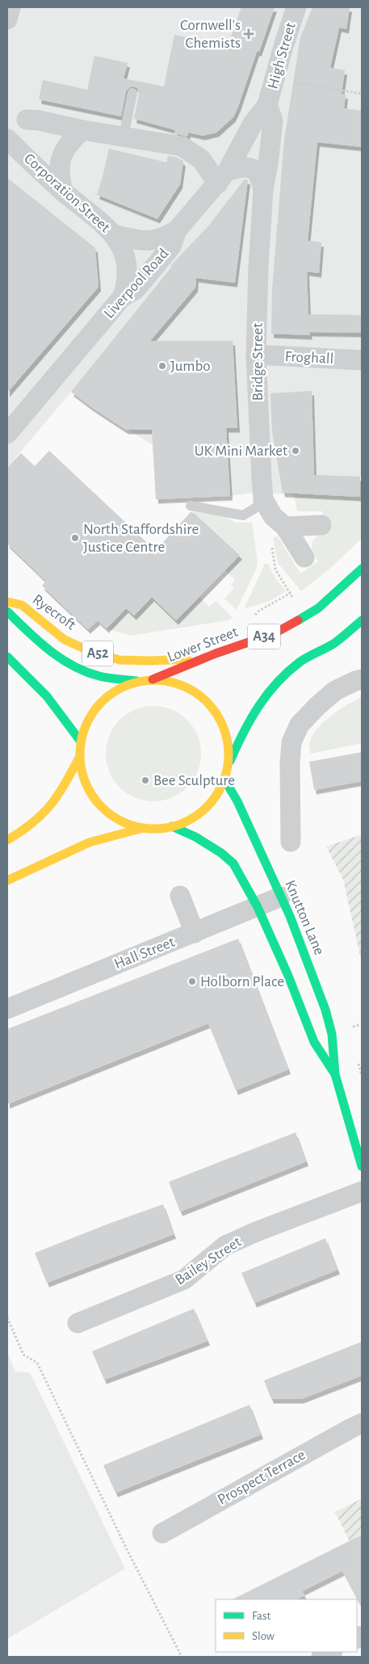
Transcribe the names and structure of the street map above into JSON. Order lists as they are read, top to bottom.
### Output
{
  "streets": {
    "main road": [
      "Ryecroft",
      "A34",
      "Lower Street",
      "A52",
      "Knutton Lane"
    ],
    "street": [
      "High Street",
      "Corporation Street",
      "Liverpool Road",
      "Froghall",
      "Bridge Street",
      "Hall Street",
      "Bailey Street",
      "Prospect Terrace"
    ]
  },
  "crossings": [
    ["High Street", "Liverpool Road"],
    ["High Street", "Bridge Street"],
    ["Corporation Street", "Liverpool Road"],
    ["Liverpool Road", "Bridge Street"],
    ["Froghall", "Bridge Street"],
    ["Ryecroft", "Lower Street"],
    ["Knutton Lane", "Hall Street"]
  ],
  "places": {
    "health": ["Cornwell's Chemists"],
    "other": [
      "Jumbo",
      "UK Mini Market",
      "North Staffordshire Justice Centre",
      "Bee Sculpture",
      "Holborn Place"
    ]
  },
  "legend": ["Fast", "Slow"]
}
